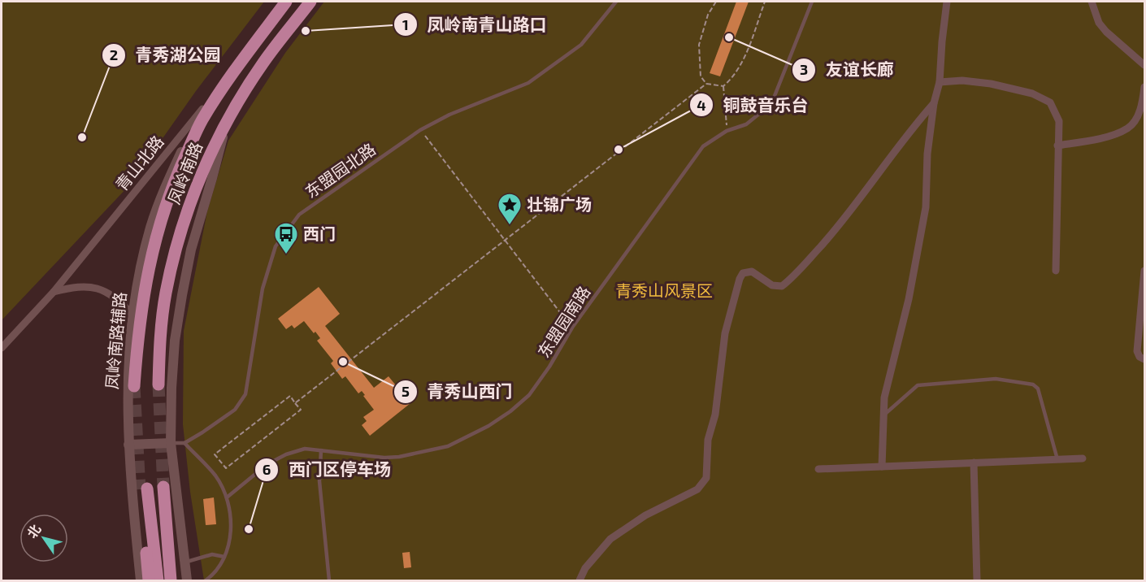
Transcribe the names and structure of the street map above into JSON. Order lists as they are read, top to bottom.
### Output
{
  "streets": {
    "main road": ["凤岭南路"],
    "street": ["青山北路", "凤岭南路辅路"],
    "lane": ["东盟园北路", "东盟园南路"]
  },
  "crossings": [
    ["青山北路", "凤岭南路"],
    ["青山北路", "凤岭南路辅路"]
  ],
  "parks": ["青秀山风景区"],
  "places": {
    "other": [
      "凤岭南青山路口",
      "友谊长廊",
      "青秀湖公园",
      "铜鼓音乐台",
      "青秀山西门",
      "西门区停车场"
    ],
    "place": ["壮锦广场"],
    "bus stop": ["西门"]
  },
  "north": "top left"
}
